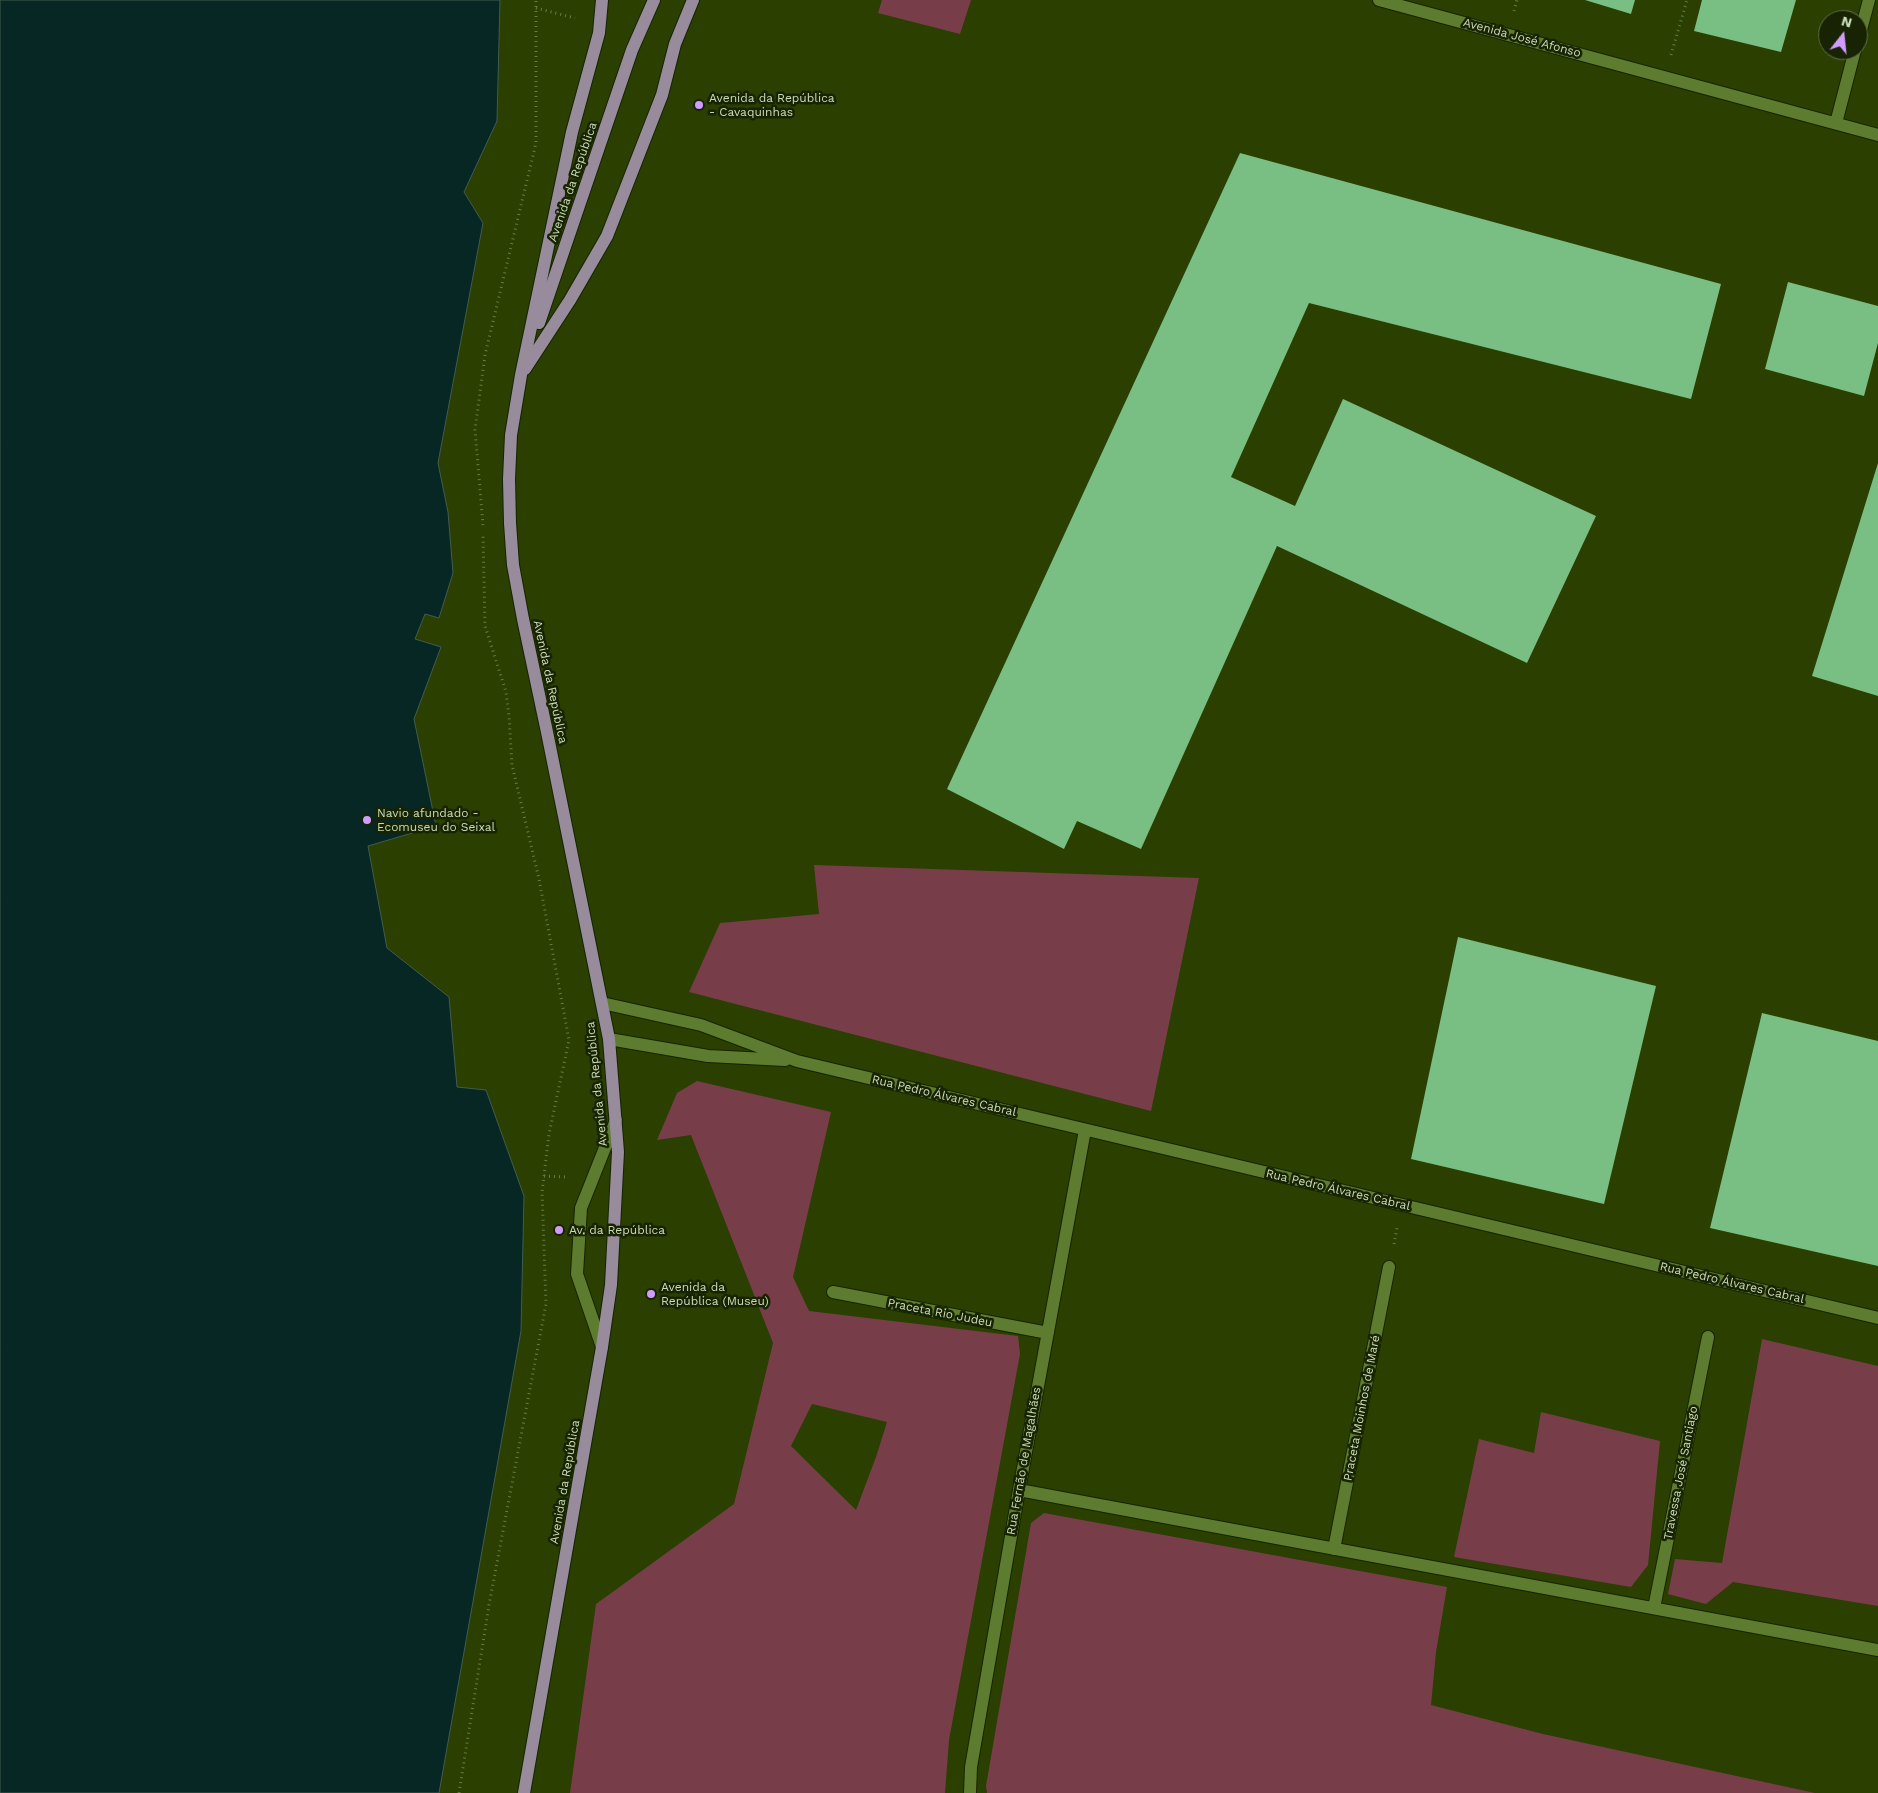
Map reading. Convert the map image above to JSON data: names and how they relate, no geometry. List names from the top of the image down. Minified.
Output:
{"streets":{"main road":["Avenida da República"],"street":["Avenida José Afonso","Rua Pedro Álvares Cabral","Praceta Rio Judeu","Praceta Moinhos de Maré","Rua Fernão de Magalhães","Travessa José Santiago"]},"crossings":[["Avenida da República","Rua Pedro Álvares Cabral"],["Rua Pedro Álvares Cabral","Rua Fernão de Magalhães"],["Praceta Rio Judeu","Rua Fernão de Magalhães"]],"places":["Avenida da República - Cavaquinhas","Navio afundado - Ecomuseu do Seixal","Av. da República","Avenida da República (Museu)"],"north":"top"}
